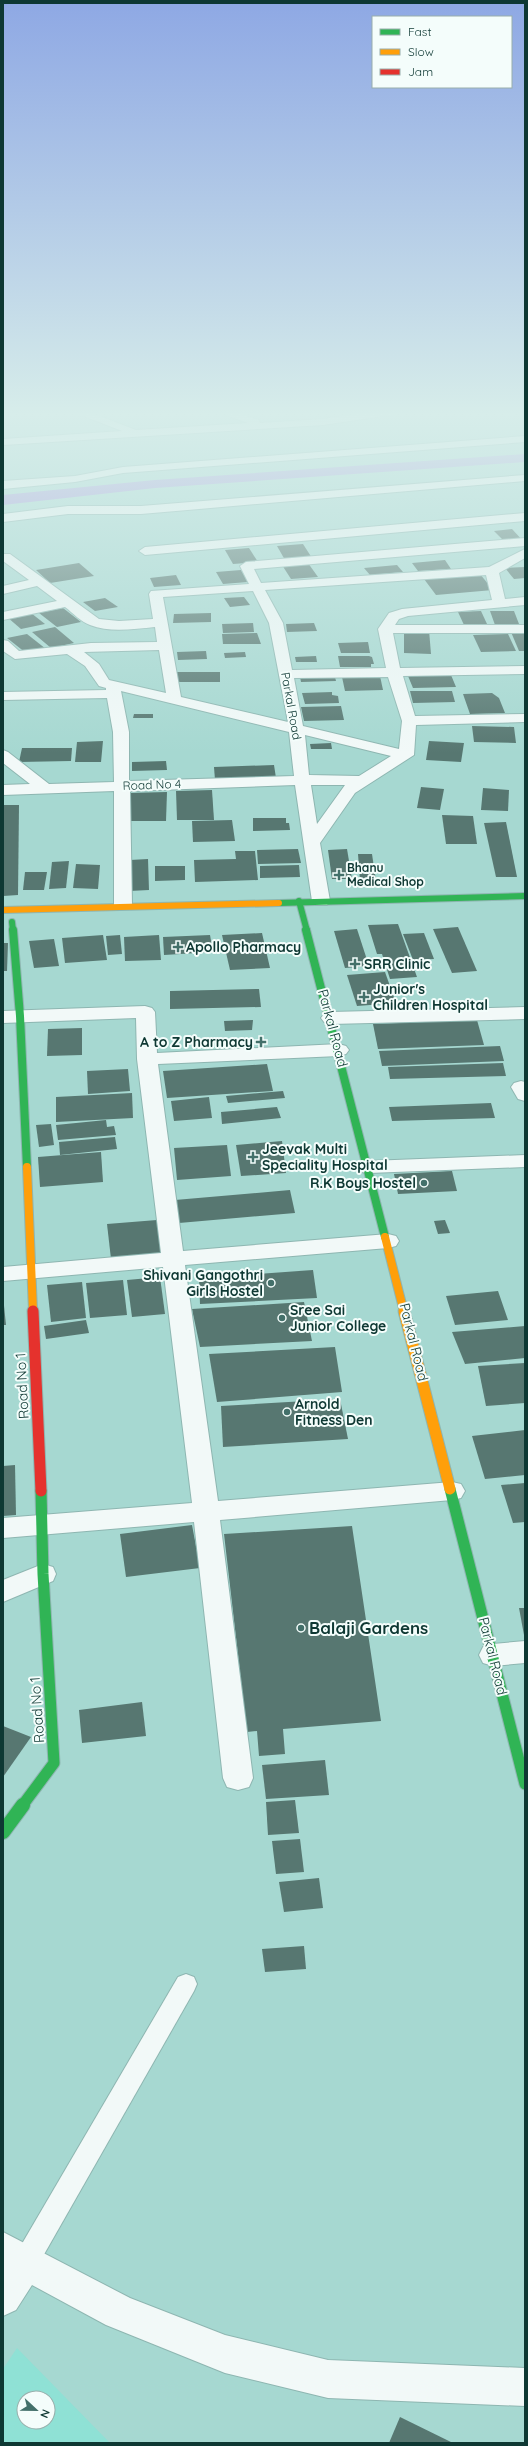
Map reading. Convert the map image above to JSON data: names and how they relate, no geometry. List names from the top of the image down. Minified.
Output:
{"streets":{"main road":["Parkal Road","Road No 1"],"street":["Road No 4"]},"crossings":[["Parkal Road","Road No 4"]],"places":{"health":["Bhanu Medical Shop","Apollo Pharmacy","SRR Clinic","Junior's Children Hospital","A to Z Pharmacy","Jeevak Multi Speciality Hospital"],"other":["R.K Boys Hostel","Shivani Gangothri Girls Hostel","Sree Sai Junior College","Arnold Fitness Den","Balaji Gardens"]},"legend":["Fast","Slow","Jam"],"north":"right"}
